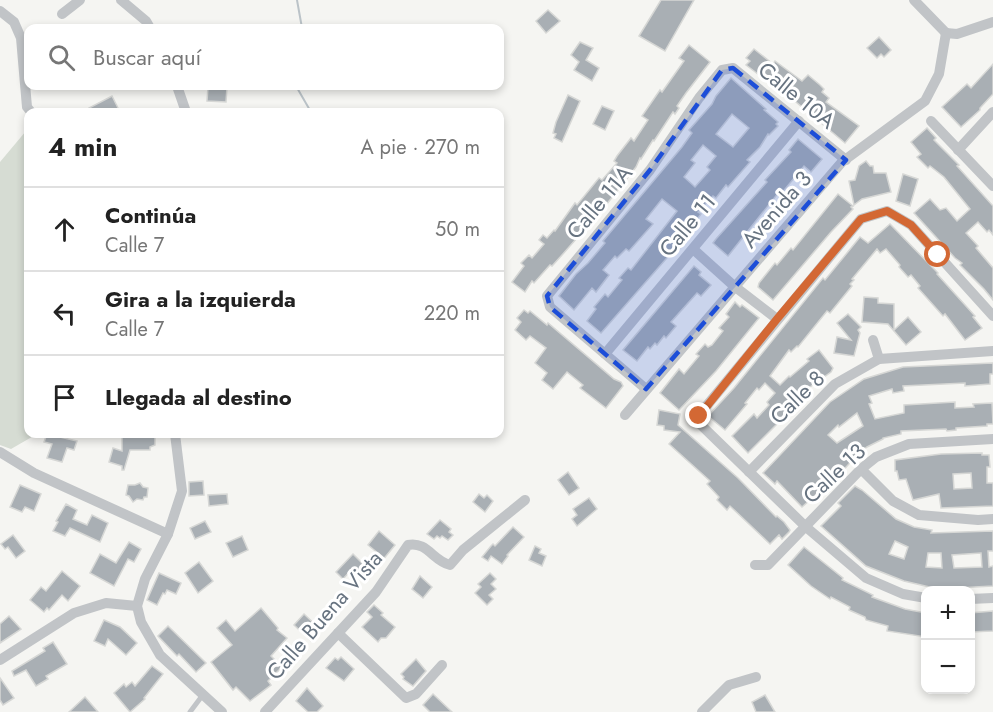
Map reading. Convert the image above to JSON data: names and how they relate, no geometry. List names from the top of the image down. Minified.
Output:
{"streets":{"street":["Calle 10A","Calle 11A","Avenida 3","Calle 11","Calle 8","Calle 13","Calle Buena Vista"]},"crossings":[["Calle 10A","Calle 11A"],["Calle 10A","Avenida 3"],["Calle 10A","Calle 11"],["Calle 11A","Calle 11"]],"page":{"search":"Buscar aquí","heading":["4 min","A pie · 270 m"],"list":[["Continúa","Calle 7","50 m"],["Gira a la izquierda","Calle 7","220 m"],"Llegada al destino"],"map_buttons":["+","−"]}}
